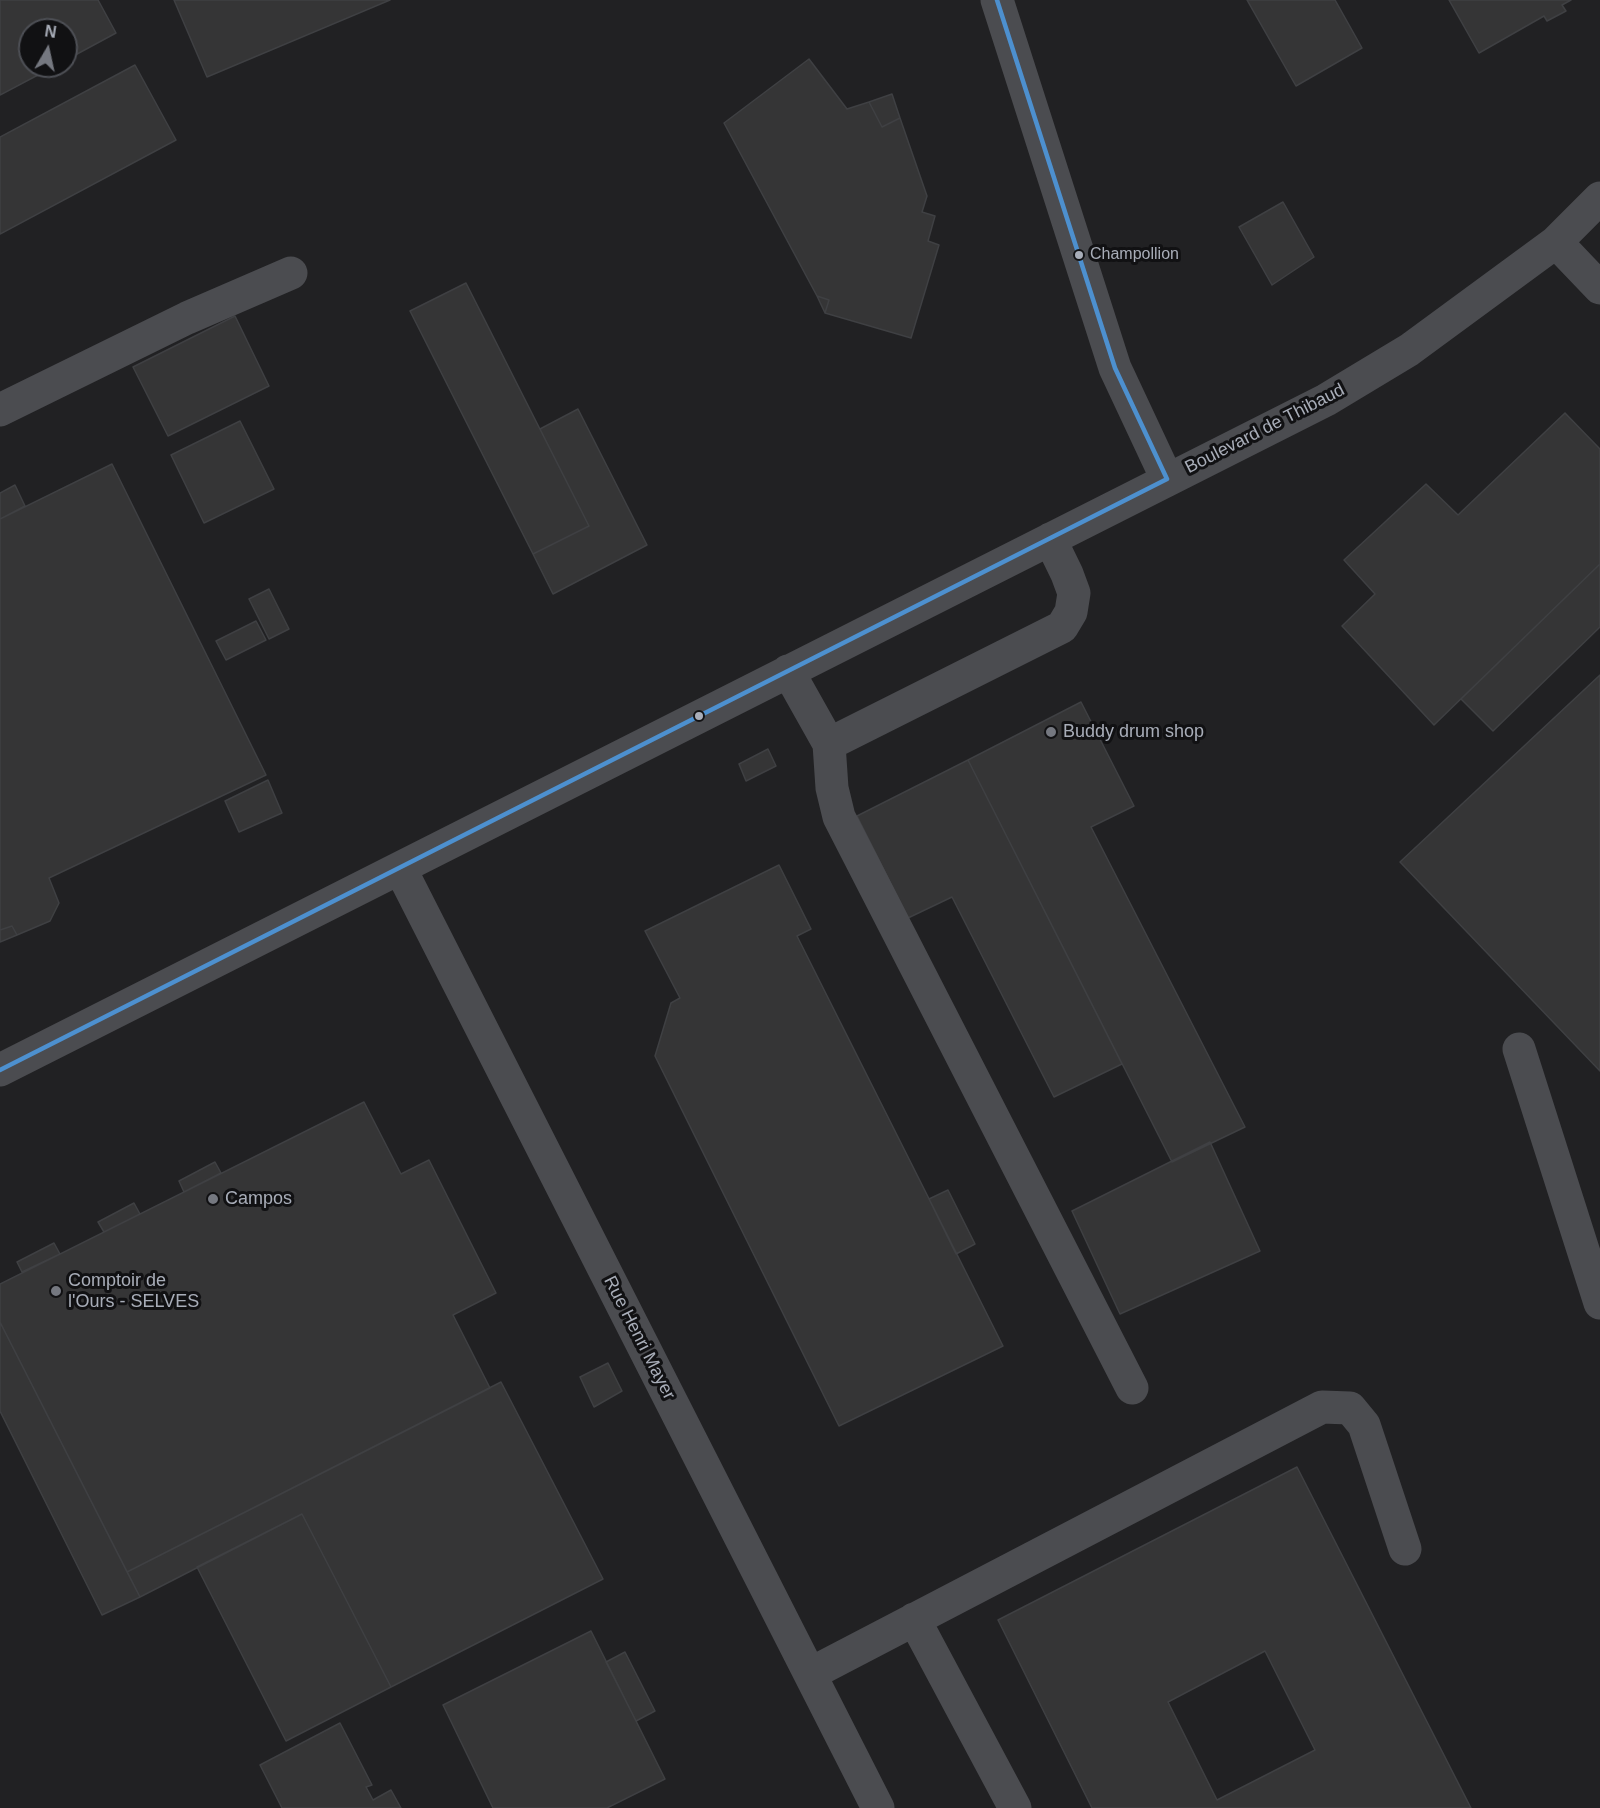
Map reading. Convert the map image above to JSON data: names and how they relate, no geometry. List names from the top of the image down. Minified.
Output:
{"streets":{"street":["Boulevard de Thibaud","Rue Henri Mayer"]},"crossings":[["Boulevard de Thibaud","Rue Henri Mayer"]],"places":["Champollion","Buddy drum shop","Campos","Comptoir de l'Ours - SELVES"],"north":"top"}
